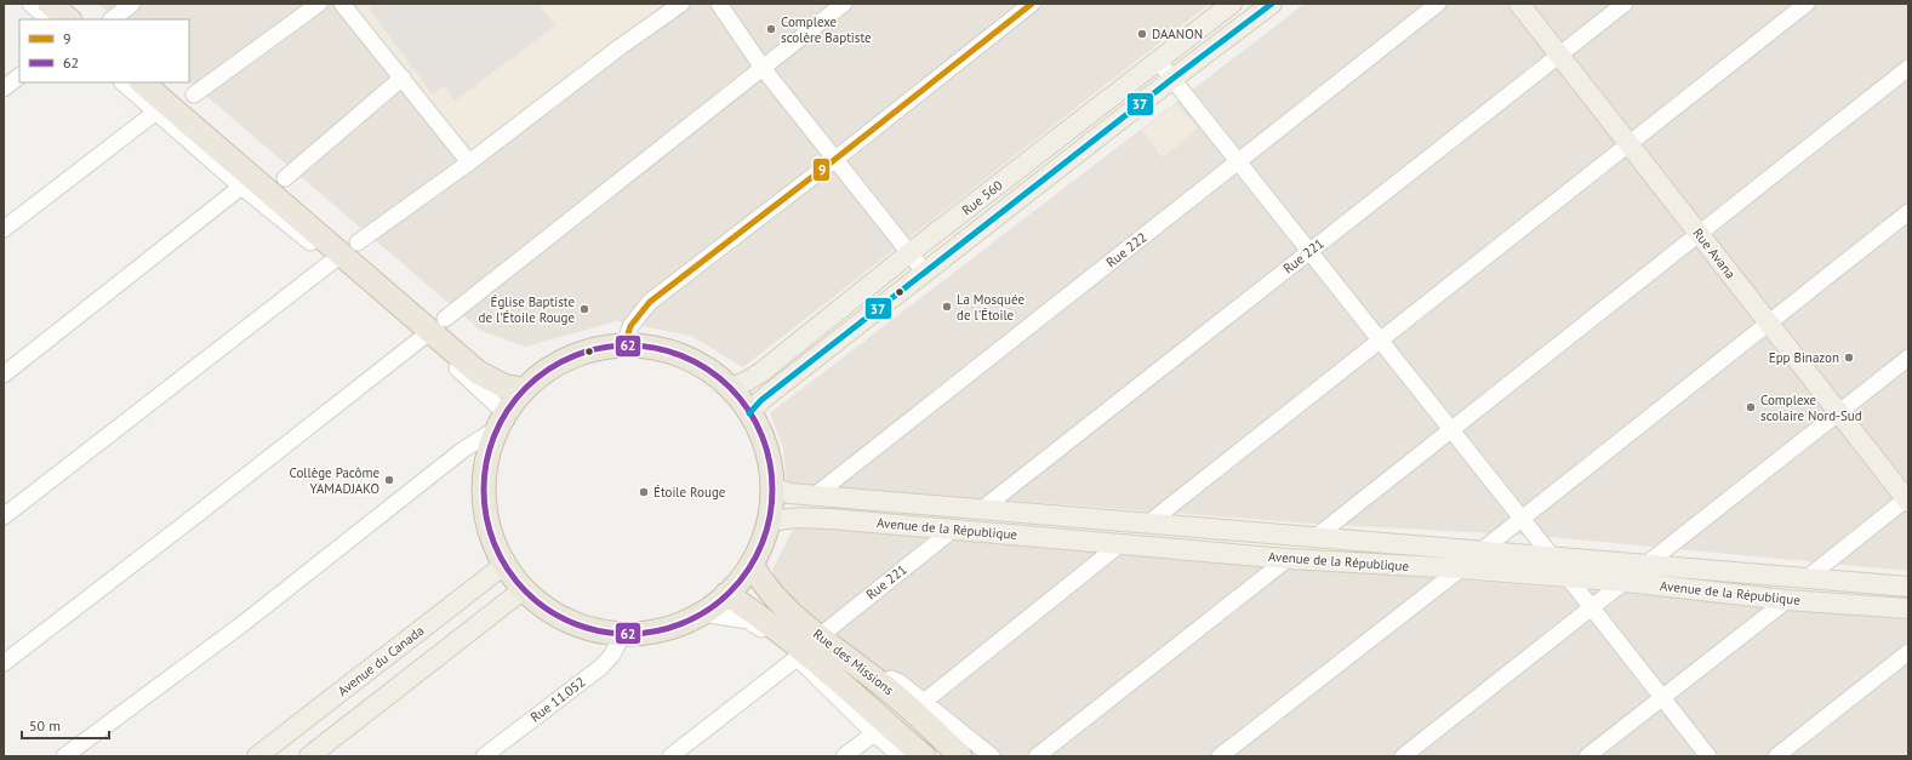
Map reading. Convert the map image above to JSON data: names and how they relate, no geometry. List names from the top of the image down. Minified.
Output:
{"streets":{"highway":["Rue des Missions"],"main road":["Rue 560","Rue Avana","Avenue de la République","Avenue du Canada"],"street":["Rue 222","Rue 221","Rue 11.052"]},"crossings":[["Rue 222","Avenue de la République"],["Rue Avana","Rue 221"],["Rue 221","Avenue de la République"],["Rue 221","Rue des Missions"]],"places":["Complexe scolère Baptiste","DAANON","La Mosquée de l'Étoile","Église Baptiste de l'Étoile Rouge","Epp Binazon","Complexe scolaire Nord-Sud","Collège Pacôme YAMADJAKO","Étoile Rouge"],"lines":["transit line 9","transit line 37","transit line 62"],"legend":["9","62"],"scale_bar":"50 m"}
